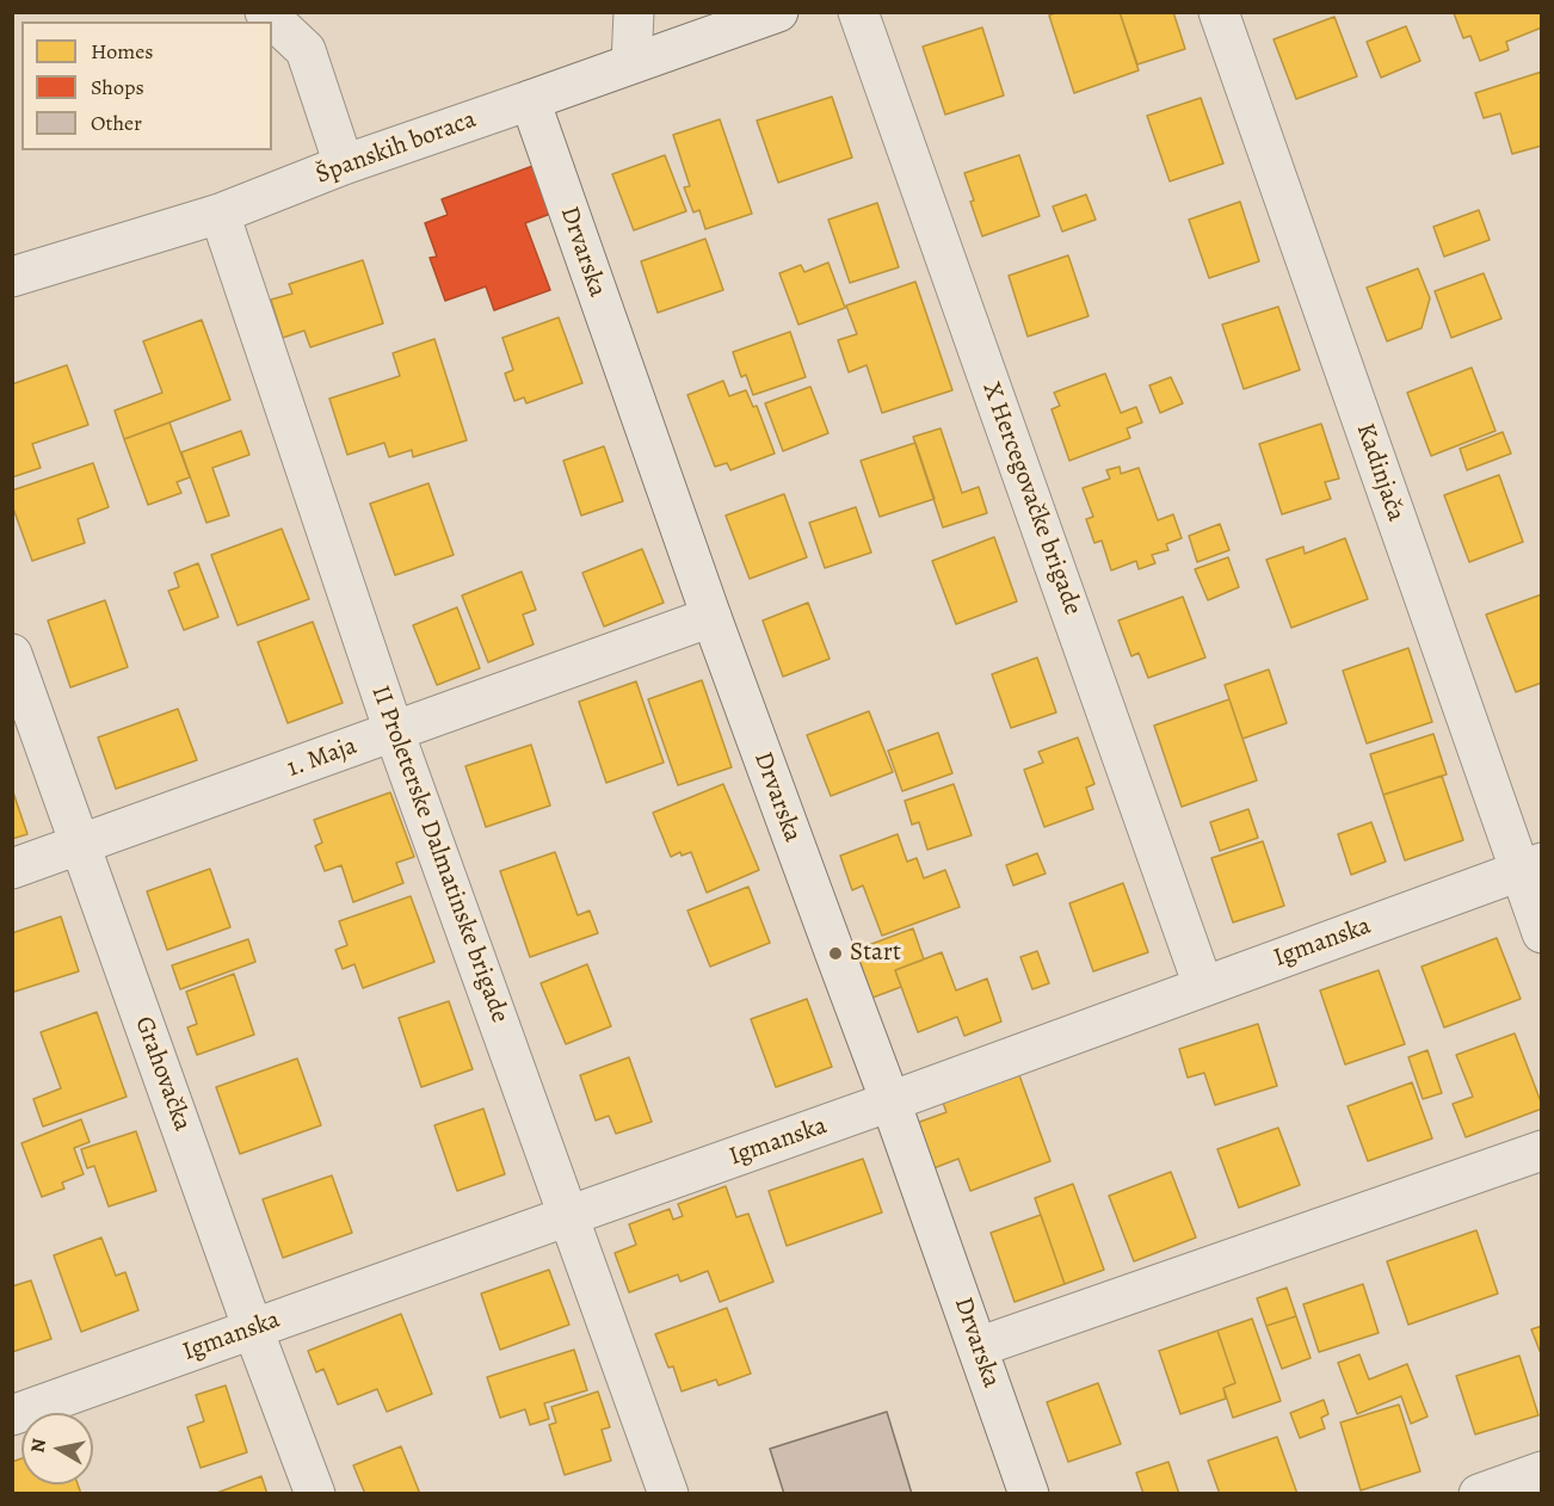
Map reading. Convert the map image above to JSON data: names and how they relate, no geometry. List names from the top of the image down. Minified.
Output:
{"streets":{"street":["Španskih boraca","Drvarska","Kadinjača","X Hercegovačke brigade","1. Maja","II Proleterske Dalmatinske brigade","Igmanska","Grahovačka"]},"crossings":[["Španskih boraca","Drvarska"],["Španskih boraca","II Proleterske Dalmatinske brigade"],["Drvarska","1. Maja"],["Drvarska","Igmanska"],["Kadinjača","Igmanska"],["X Hercegovačke brigade","Igmanska"],["1. Maja","II Proleterske Dalmatinske brigade"],["1. Maja","Grahovačka"],["II Proleterske Dalmatinske brigade","Igmanska"],["Igmanska","Grahovačka"]],"places":["Start"],"legend":["Homes","Shops","Other"],"north":"left"}
